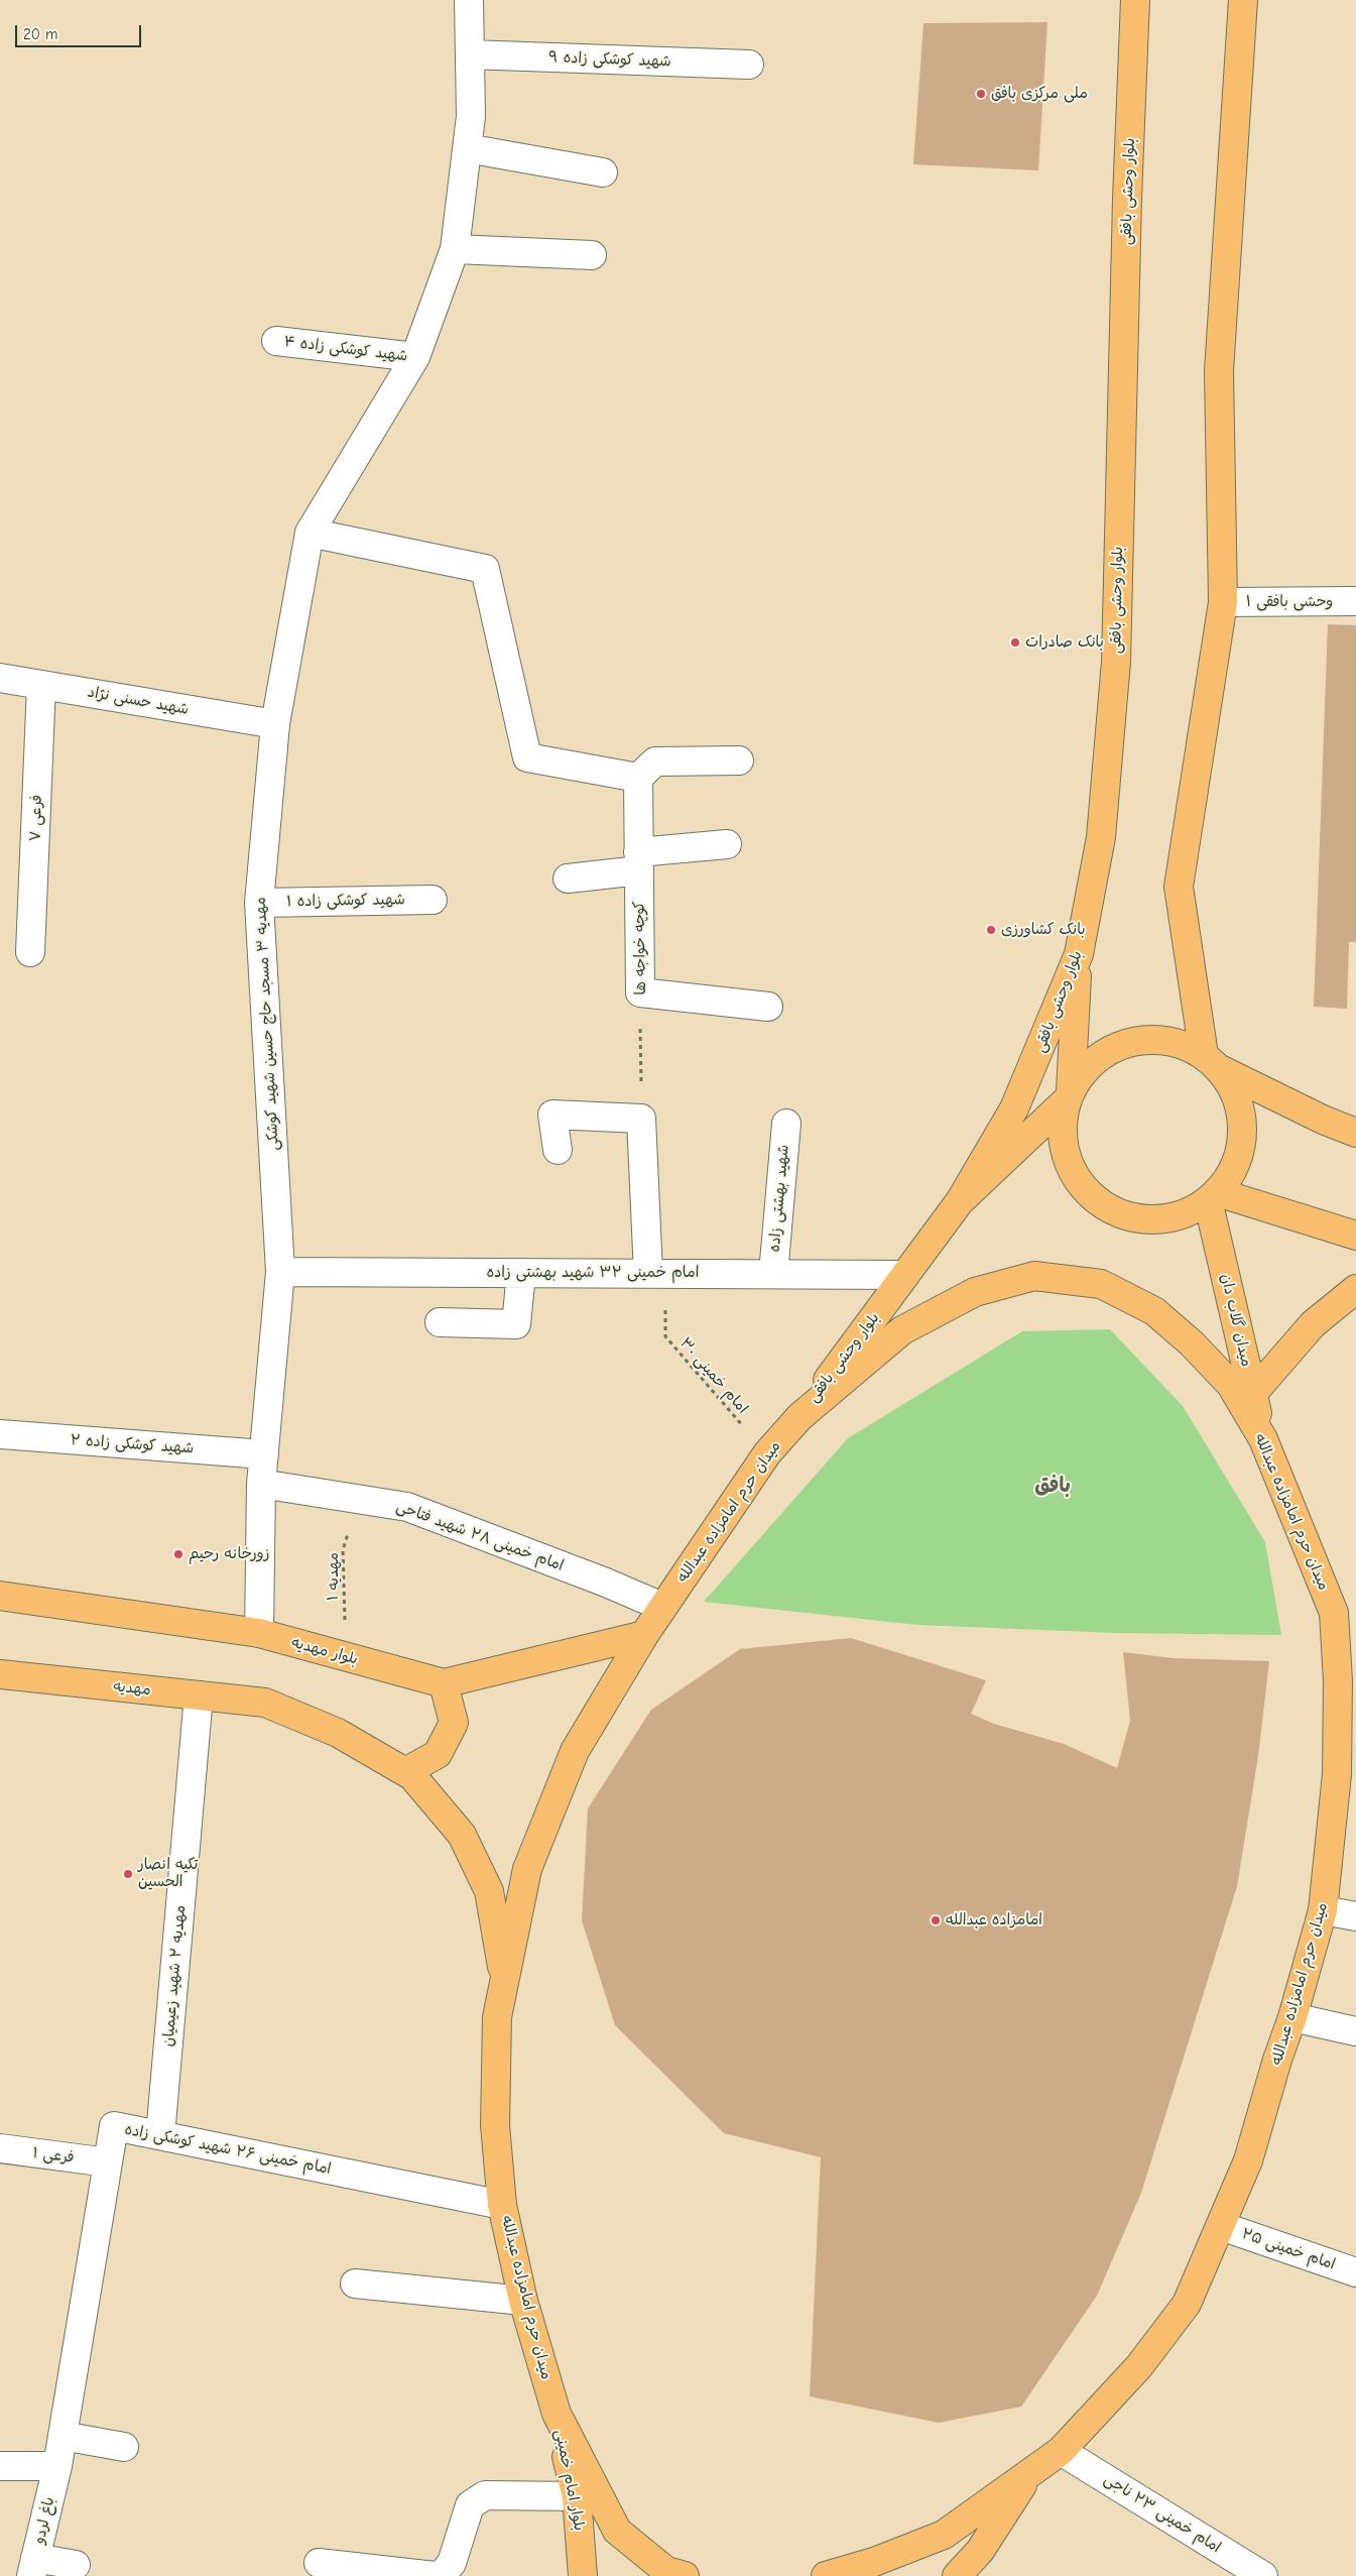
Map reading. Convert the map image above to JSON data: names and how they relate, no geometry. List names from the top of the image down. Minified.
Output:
{"streets":{"main road":["بلوار وحشی بافقی","میدان گلاب دان","میدان حرم امامزاده عبدالله","بلوار مهدیه","مهدیه","بلوار امام خمینی"],"street":["شهید کوشکی زاده ۹","شهید کوشکی زاده ۴","وحشی بافقی ۱","شهید حسنی نژاد","فرعی ۷","شهید کوشکی زاده ۱","کوچه خواجه ها","مهدیه ۳ مسجد حاج حسین شهید کوشکی","شهید بهشتی زاده","امام خمینی ۳۲ شهید بهشتی زاده","شهید کوشکی زاده ۲","امام خمینی ۲۸ شهید فتاحی","مهدیه ۲ شهید زعیمیان","امام خمینی ۲۶ شهید کوشکی زاده","فرعی ۱","امام خمینی ۲۵","امام خمینی ۲۳ ناجی","باغ لردو"],"path":["امام خمینی ۳۰","مهدیه ۱"]},"crossings":[["شهید کوشکی زاده ۹","مهدیه ۳ مسجد حاج حسین شهید کوشکی"],["بلوار وحشی بافقی","امام خمینی ۳۲ شهید بهشتی زاده"],["بلوار وحشی بافقی","میدان گلاب دان"],["بلوار وحشی بافقی","میدان حرم امامزاده عبدالله"],["شهید کوشکی زاده ۴","مهدیه ۳ مسجد حاج حسین شهید کوشکی"],["شهید حسنی نژاد","فرعی ۷"],["شهید حسنی نژاد","مهدیه ۳ مسجد حاج حسین شهید کوشکی"],["شهید کوشکی زاده ۱","مهدیه ۳ مسجد حاج حسین شهید کوشکی"],["مهدیه ۳ مسجد حاج حسین شهید کوشکی","امام خمینی ۳۲ شهید بهشتی زاده"],["مهدیه ۳ مسجد حاج حسین شهید کوشکی","شهید کوشکی زاده ۲"],["مهدیه ۳ مسجد حاج حسین شهید کوشکی","امام خمینی ۲۸ شهید فتاحی"],["مهدیه ۳ مسجد حاج حسین شهید کوشکی","بلوار مهدیه"],["شهید بهشتی زاده","امام خمینی ۳۲ شهید بهشتی زاده"],["امام خمینی ۳۲ شهید بهشتی زاده","امام خمینی ۳۰"],["میدان گلاب دان","میدان حرم امامزاده عبدالله"],["امام خمینی ۳۰","میدان حرم امامزاده عبدالله"],["میدان حرم امامزاده عبدالله","امام خمینی ۲۸ شهید فتاحی"],["میدان حرم امامزاده عبدالله","بلوار مهدیه"],["میدان حرم امامزاده عبدالله","امام خمینی ۲۶ شهید کوشکی زاده"],["میدان حرم امامزاده عبدالله","امام خمینی ۲۵"],["میدان حرم امامزاده عبدالله","بلوار امام خمینی"],["میدان حرم امامزاده عبدالله","امام خمینی ۲۳ ناجی"],["امام خمینی ۲۸ شهید فتاحی","مهدیه ۱"],["مهدیه ۱","بلوار مهدیه"],["مهدیه","مهدیه ۲ شهید زعیمیان"],["مهدیه ۲ شهید زعیمیان","امام خمینی ۲۶ شهید کوشکی زاده"],["امام خمینی ۲۶ شهید کوشکی زاده","فرعی ۱"],["امام خمینی ۲۶ شهید کوشکی زاده","باغ لردو"]],"districts":["بافق"],"places":["ملی مرکزی بافق","بانک صادرات","بانک کشاورزی","زورخانه رحیم","تکیه انصار الحسین","امامزاده عبدالله"],"scale_bar":"20 m"}
